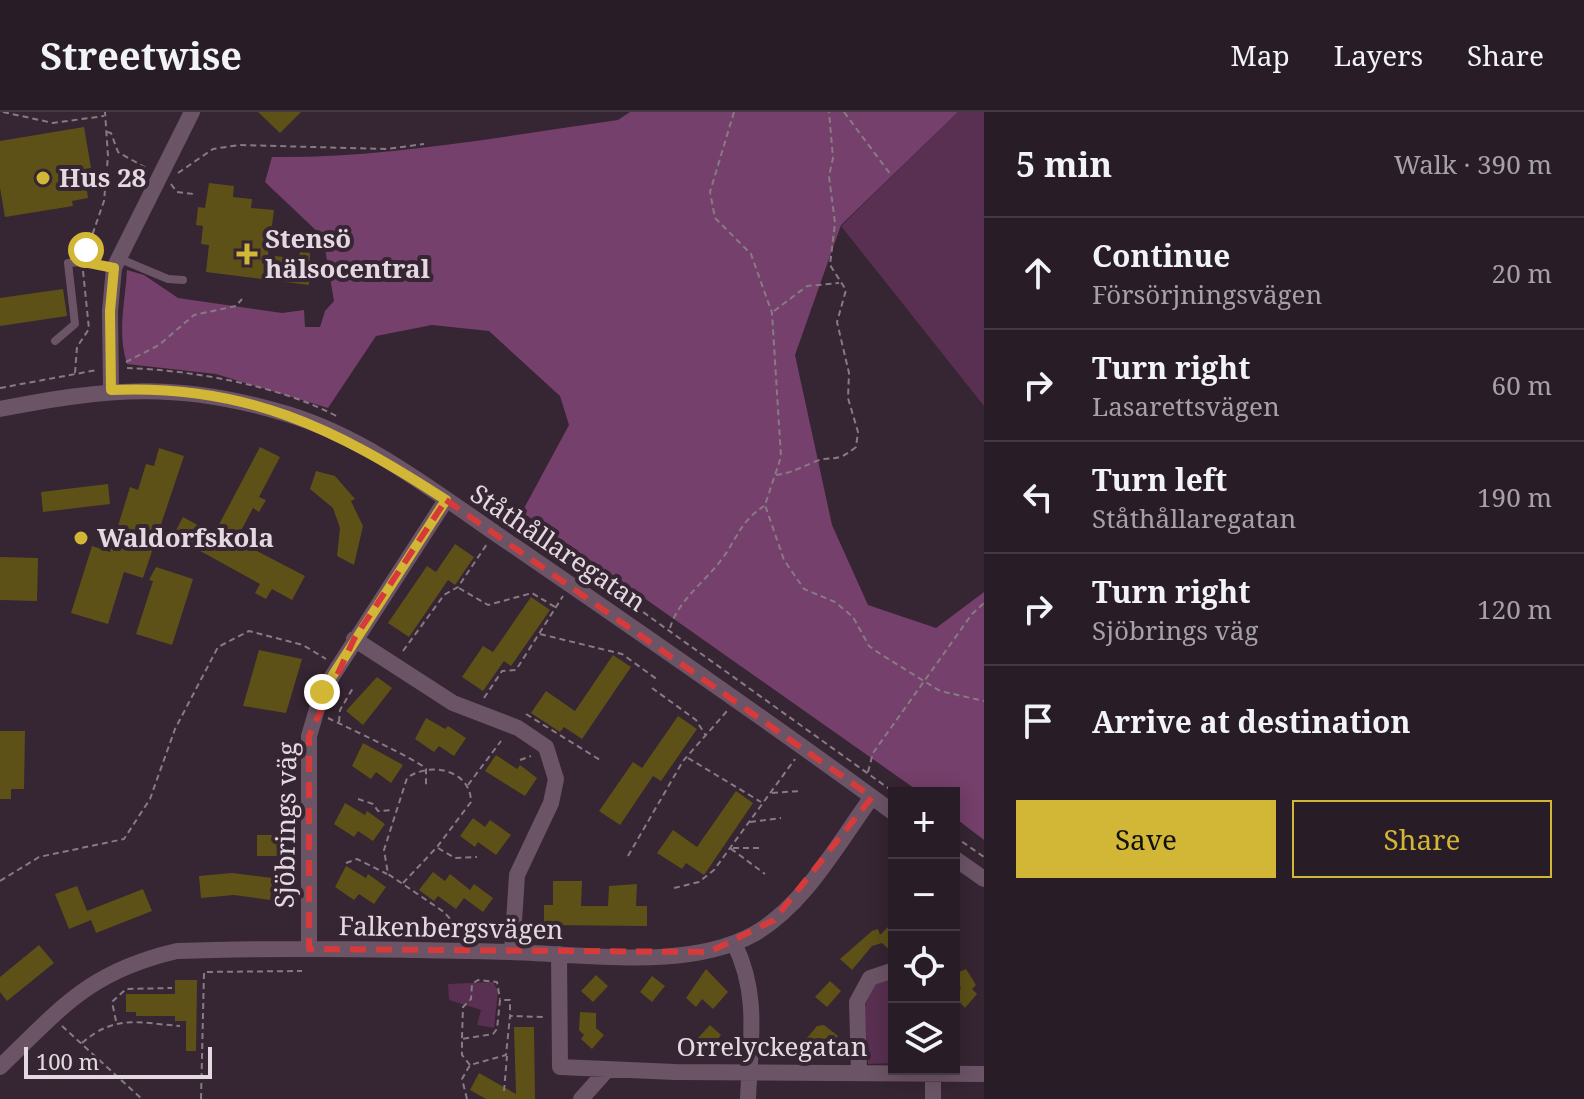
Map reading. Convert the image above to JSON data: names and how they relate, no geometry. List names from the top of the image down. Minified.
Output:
{"streets":{"street":["Ståthållaregatan","Sjöbrings väg","Falkenbergsvägen","Orrelyckegatan"]},"crossings":[["Ståthållaregatan","Sjöbrings väg"],["Ståthållaregatan","Falkenbergsvägen"],["Sjöbrings väg","Falkenbergsvägen"]],"places":{"other":["Hus 28","Waldorfskola"],"health":["Stensö hälsocentral"]},"scale_bar":"100 m","page":{"header":"Streetwise","nav":["Map","Layers","Share"],"heading":["5 min","Walk · 390 m"],"list":[["Continue","Försörjningsvägen","20 m"],["Turn right","Lasarettsvägen","60 m"],["Turn left","Ståthållaregatan","190 m"],["Turn right","Sjöbrings väg","120 m"],"Arrive at destination"],"buttons":["Save","Share"],"map_buttons":["+","−"],"scale":"100 m"}}
